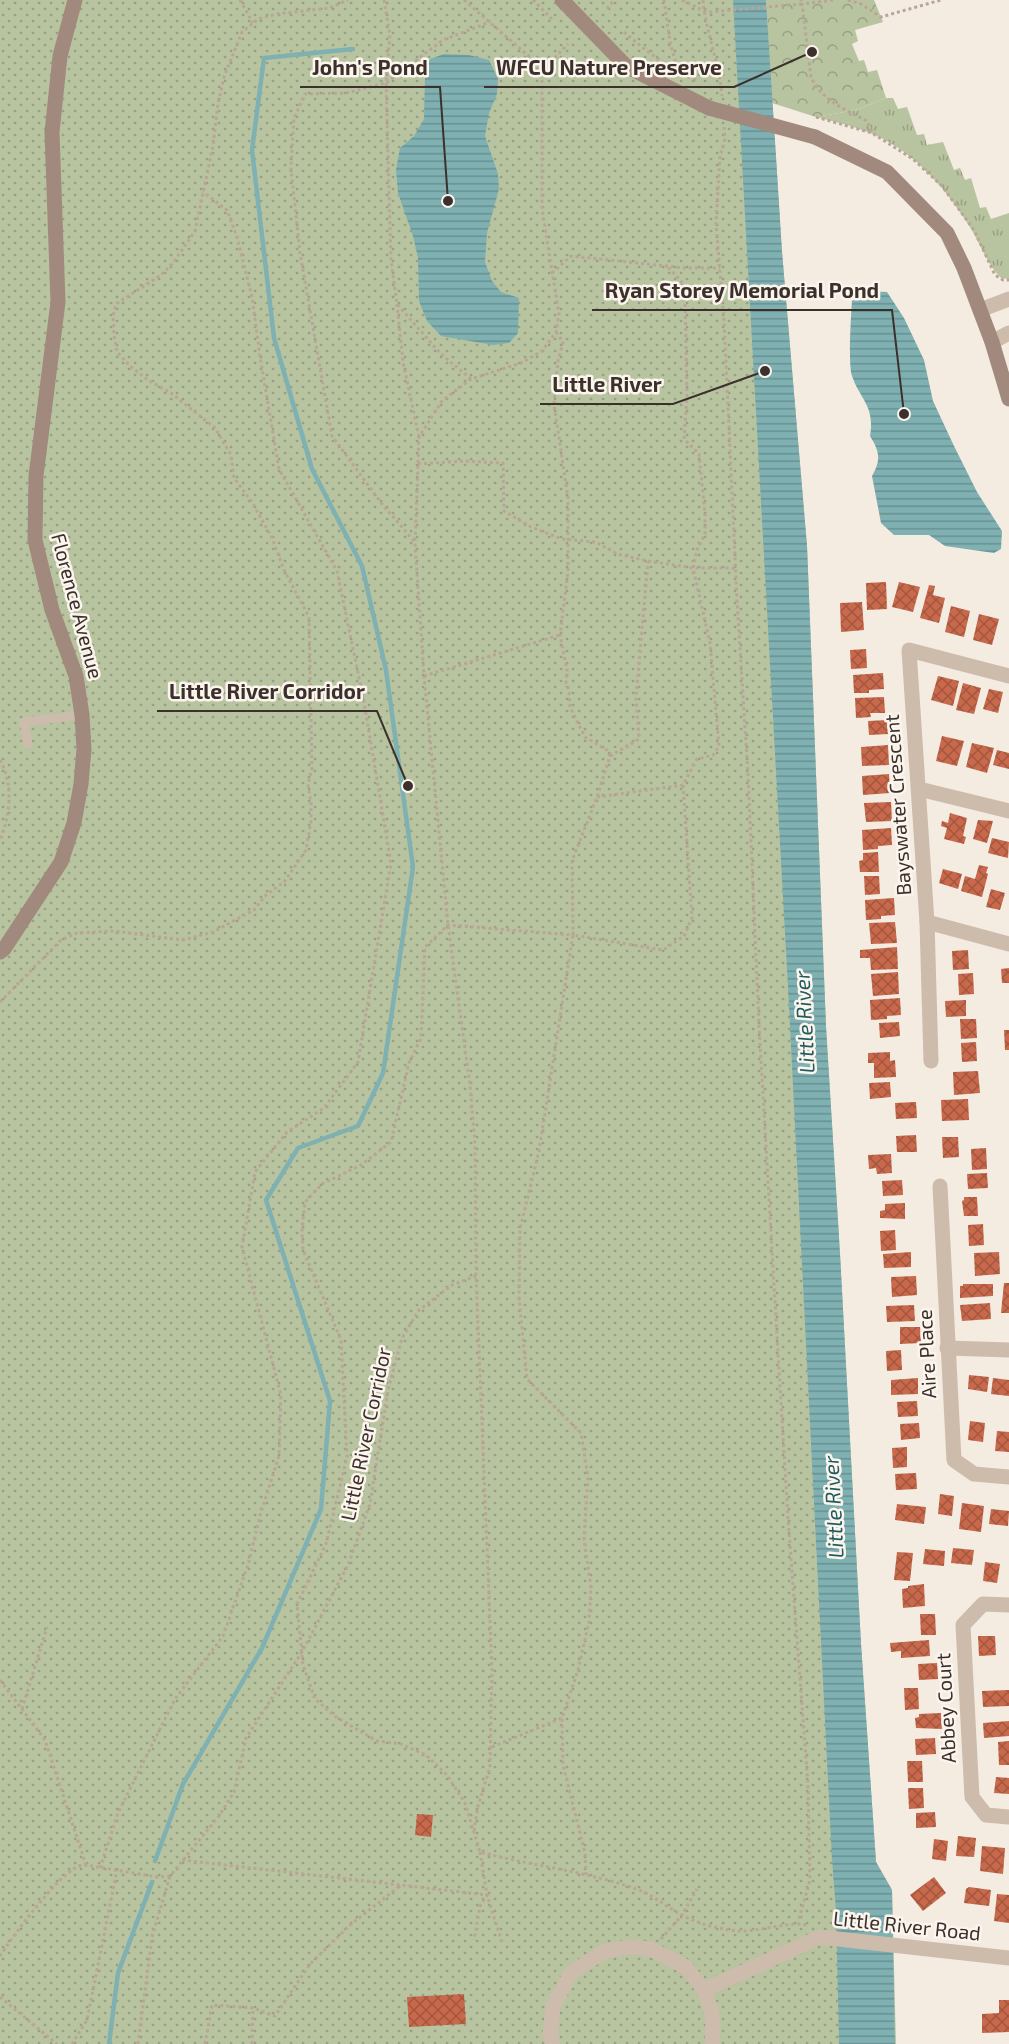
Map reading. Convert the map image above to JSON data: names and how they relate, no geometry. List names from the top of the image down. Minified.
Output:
{"streets":{"street":["Florence Avenue","Bayswater Crescent","Aire Place","Abbey Court","Little River Road"],"path":["Little River Corridor"]},"water":["Little River"],"places":["WFCU Nature Preserve","John's Pond","Little River","Ryan Storey Memorial Pond","Little River Corridor"]}
